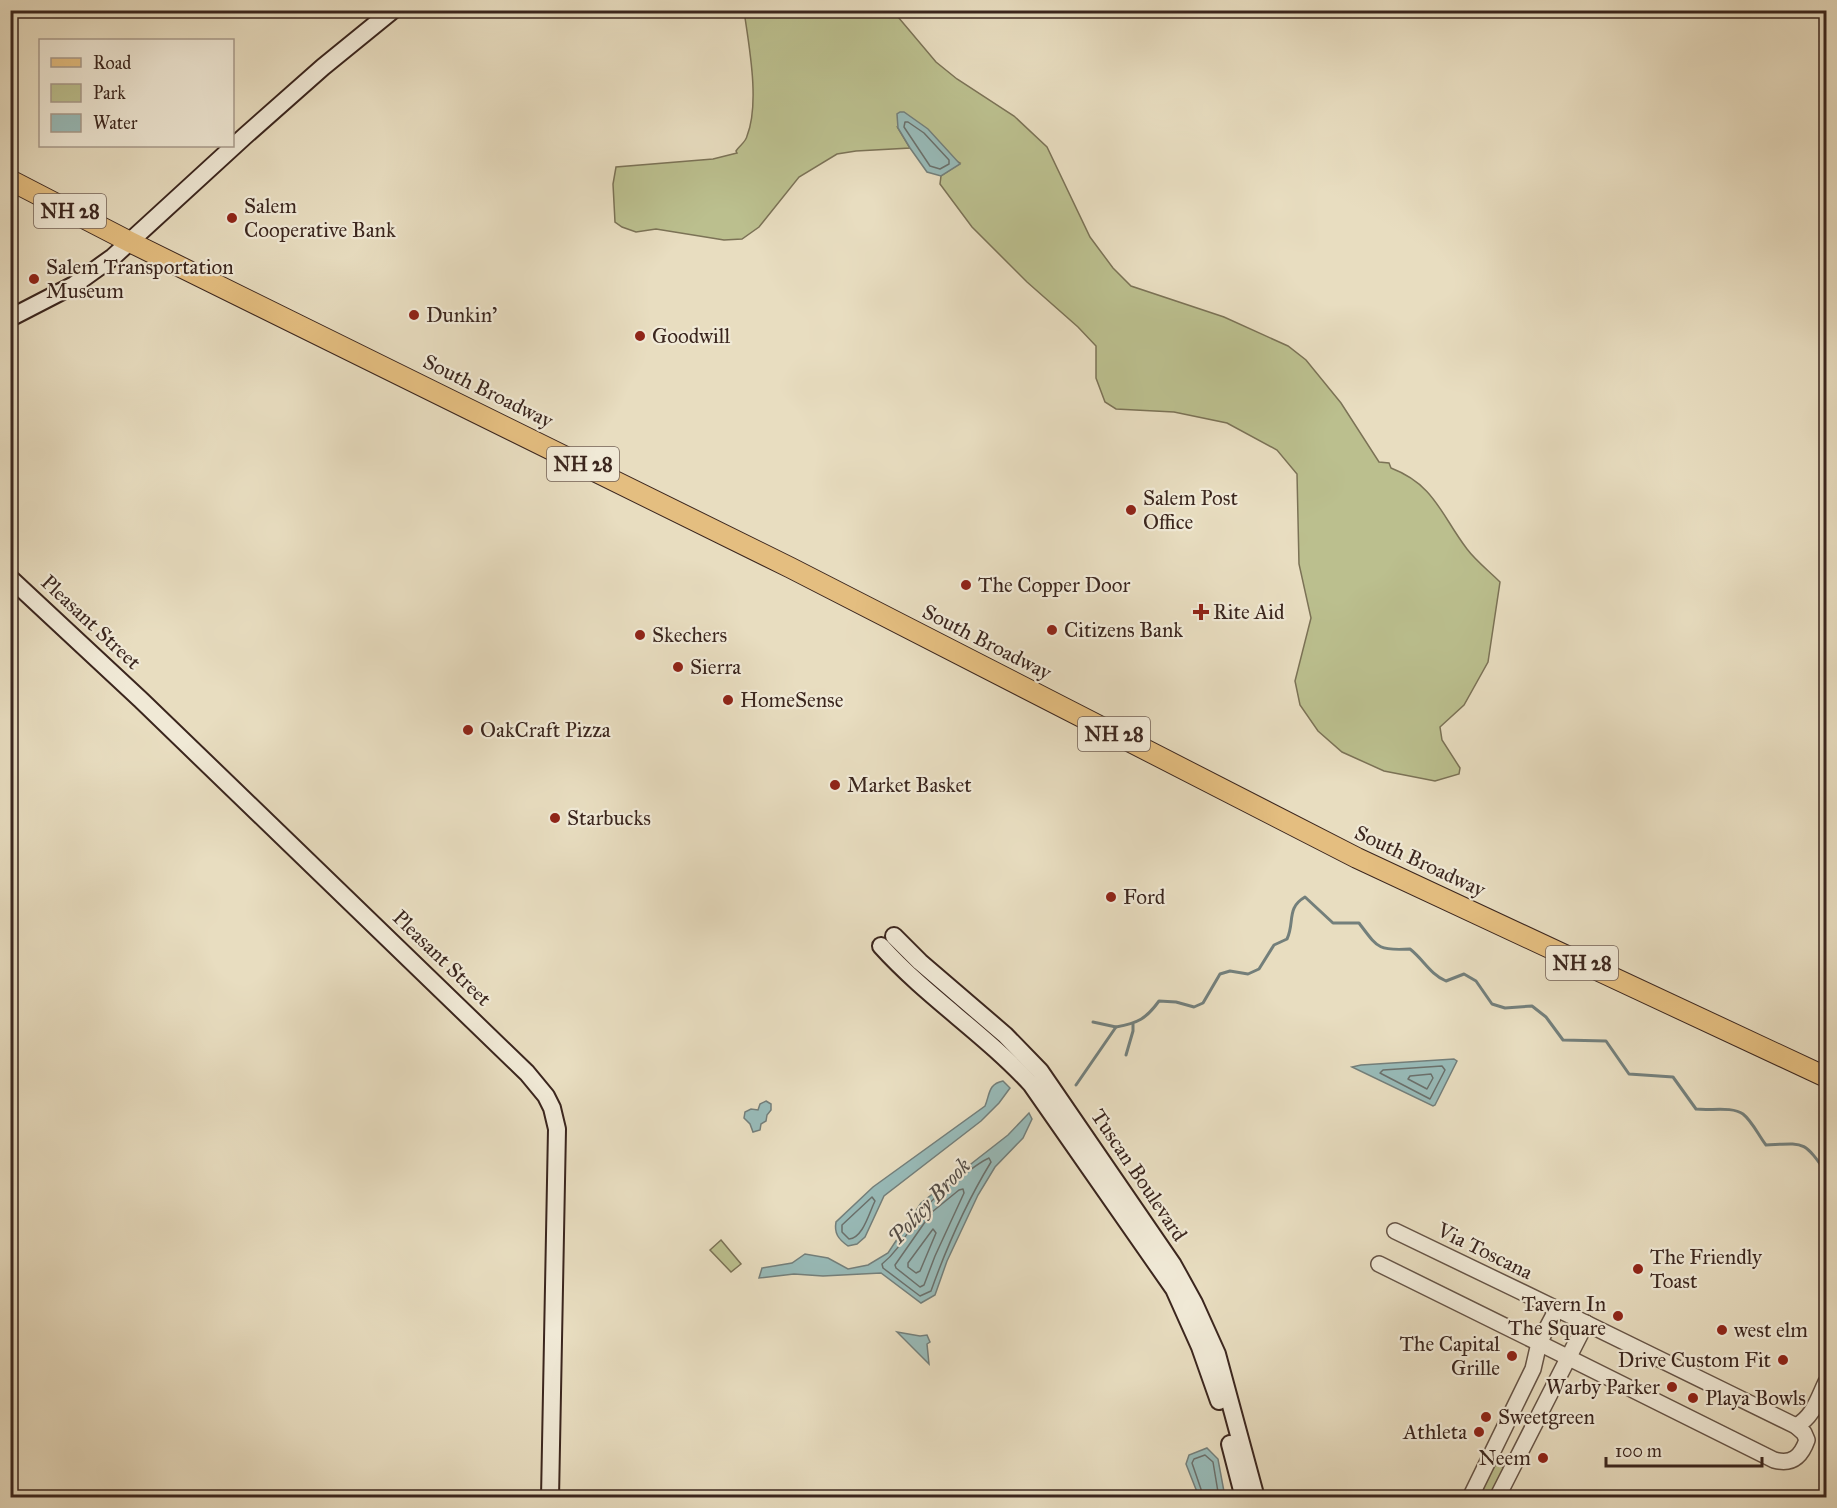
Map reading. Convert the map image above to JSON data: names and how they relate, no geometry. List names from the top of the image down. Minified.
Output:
{"streets":{"main road":["NH 28","South Broadway","Pleasant Street","Tuscan Boulevard"],"street":["Via Toscana"]},"crossings":[["NH 28","South Broadway"]],"water":["Policy Brook"],"places":{"other":["Salem Cooperative Bank","Salem Transportation Museum","Dunkin'","Goodwill","Salem Post Office","The Copper Door","Citizens Bank","Skechers","Sierra","HomeSense","OakCraft Pizza","Market Basket","Starbucks","Ford","The Friendly Toast","Tavern In The Square","west elm","The Capital Grille","Drive Custom Fit","Warby Parker","Playa Bowls","Sweetgreen","Athleta","Neem"],"health":["Rite Aid"]},"legend":["Road","Park","Water"],"scale_bar":"100 m"}
